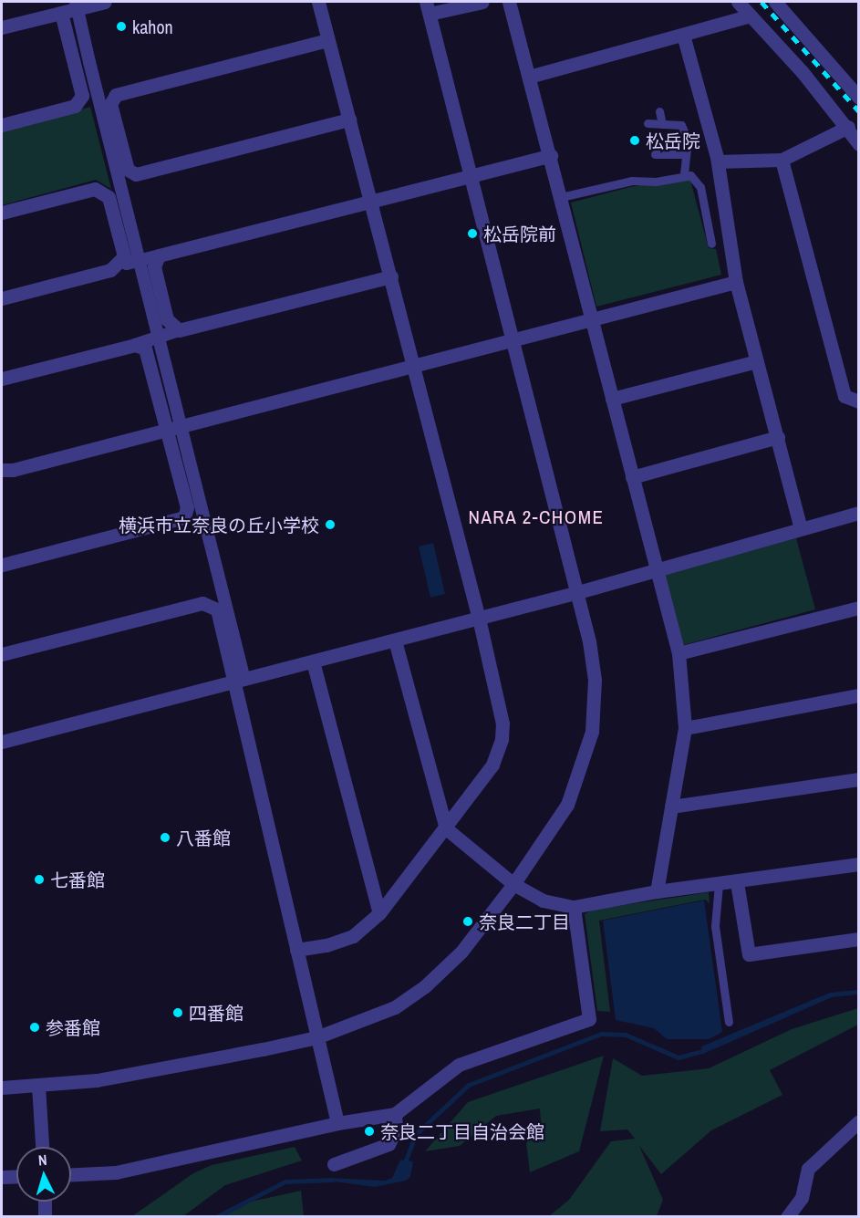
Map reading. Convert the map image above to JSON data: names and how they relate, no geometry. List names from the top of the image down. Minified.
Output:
{"districts":["NARA 2-CHOME"],"places":["kahon","松岳院","松岳院前","横浜市立奈良の丘小学校","八番館","七番館","奈良二丁目","四番館","参番館","奈良二丁目自治会館"],"north":"top"}
